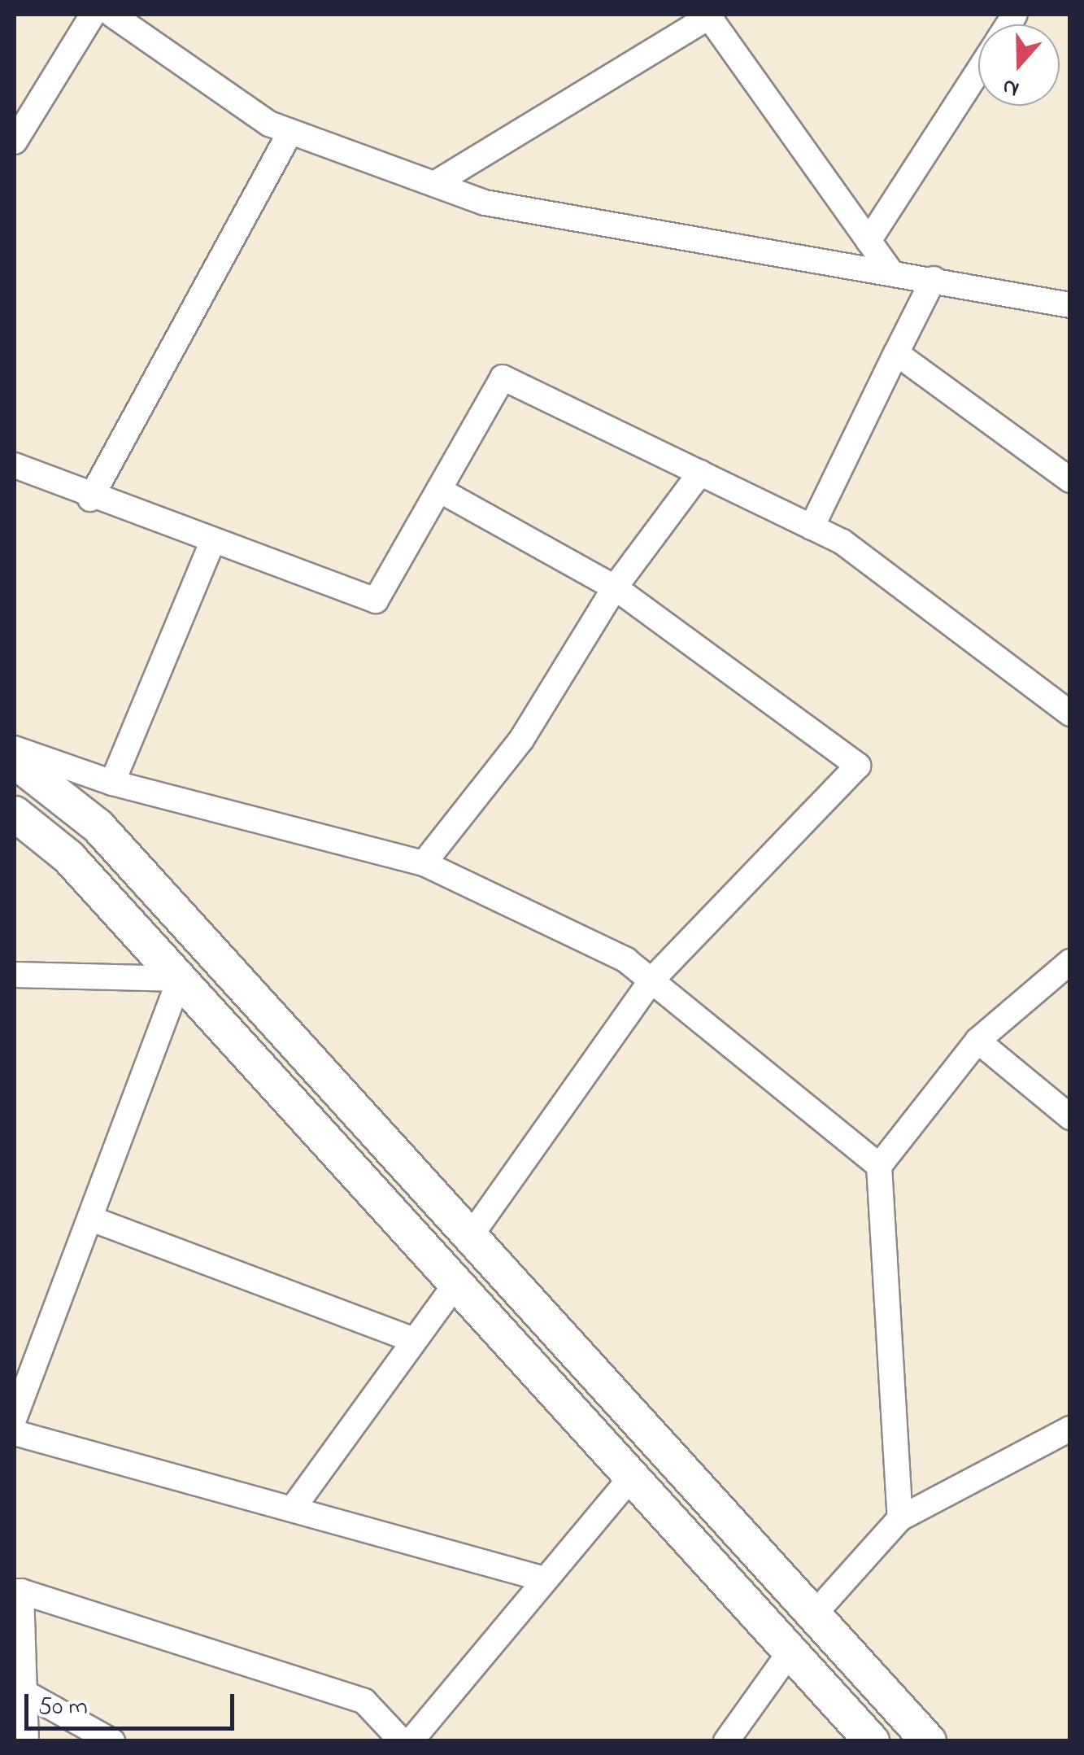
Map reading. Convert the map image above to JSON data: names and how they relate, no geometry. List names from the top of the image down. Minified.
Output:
{"scale_bar":"50 m","north":"bottom"}
